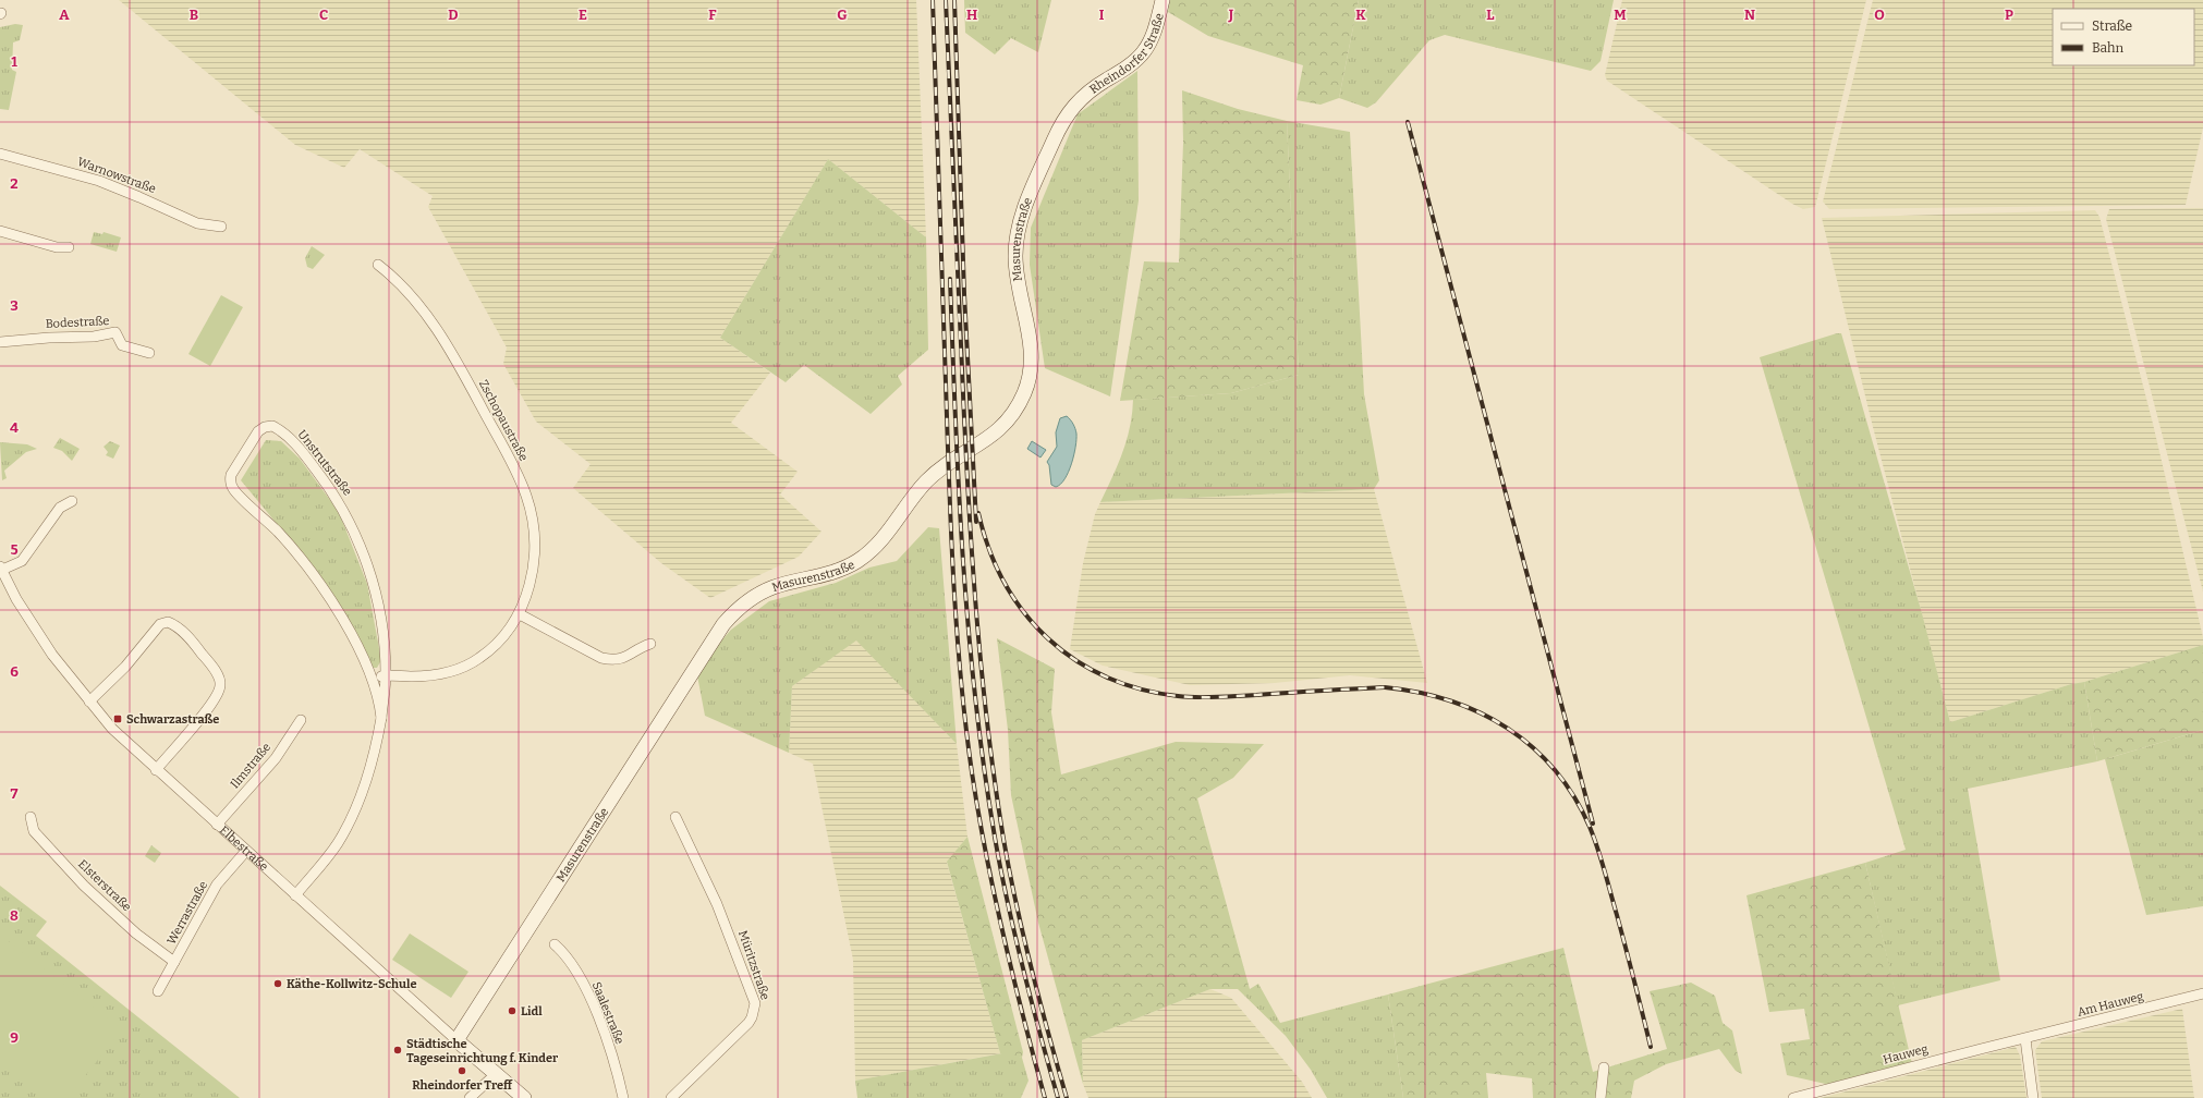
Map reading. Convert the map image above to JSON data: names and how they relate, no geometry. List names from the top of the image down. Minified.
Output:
{"streets":{"main road":["Rheindorfer Straße","Masurenstraße","Elbestraße"],"street":["Warnowstraße","Bodestraße","Zschopaustraße","Unstrutstraße","Ilmstraße","Elsterstraße","Werrastraße","Müritzstraße","Am Hauweg","Saalestraße","Hauweg"]},"crossings":[["Rheindorfer Straße","Masurenstraße"],["Masurenstraße","Elbestraße"],["Zschopaustraße","Unstrutstraße"],["Unstrutstraße","Elbestraße"],["Ilmstraße","Elbestraße"],["Elbestraße","Werrastraße"],["Elsterstraße","Werrastraße"],["Am Hauweg","Hauweg"]],"places":{"transit":["Schwarzastraße"],"other":["Käthe-Kollwitz-Schule","Lidl","Städtische Tageseinrichtung f. Kinder","Rheindorfer Treff"]},"legend":["Straße","Bahn"],"grid":{"columns":["A","B","C","D","E","F","G","H","I","J","K","L","M","N","O","P"],"rows":["1","2","3","4","5","6","7","8","9"]}}
